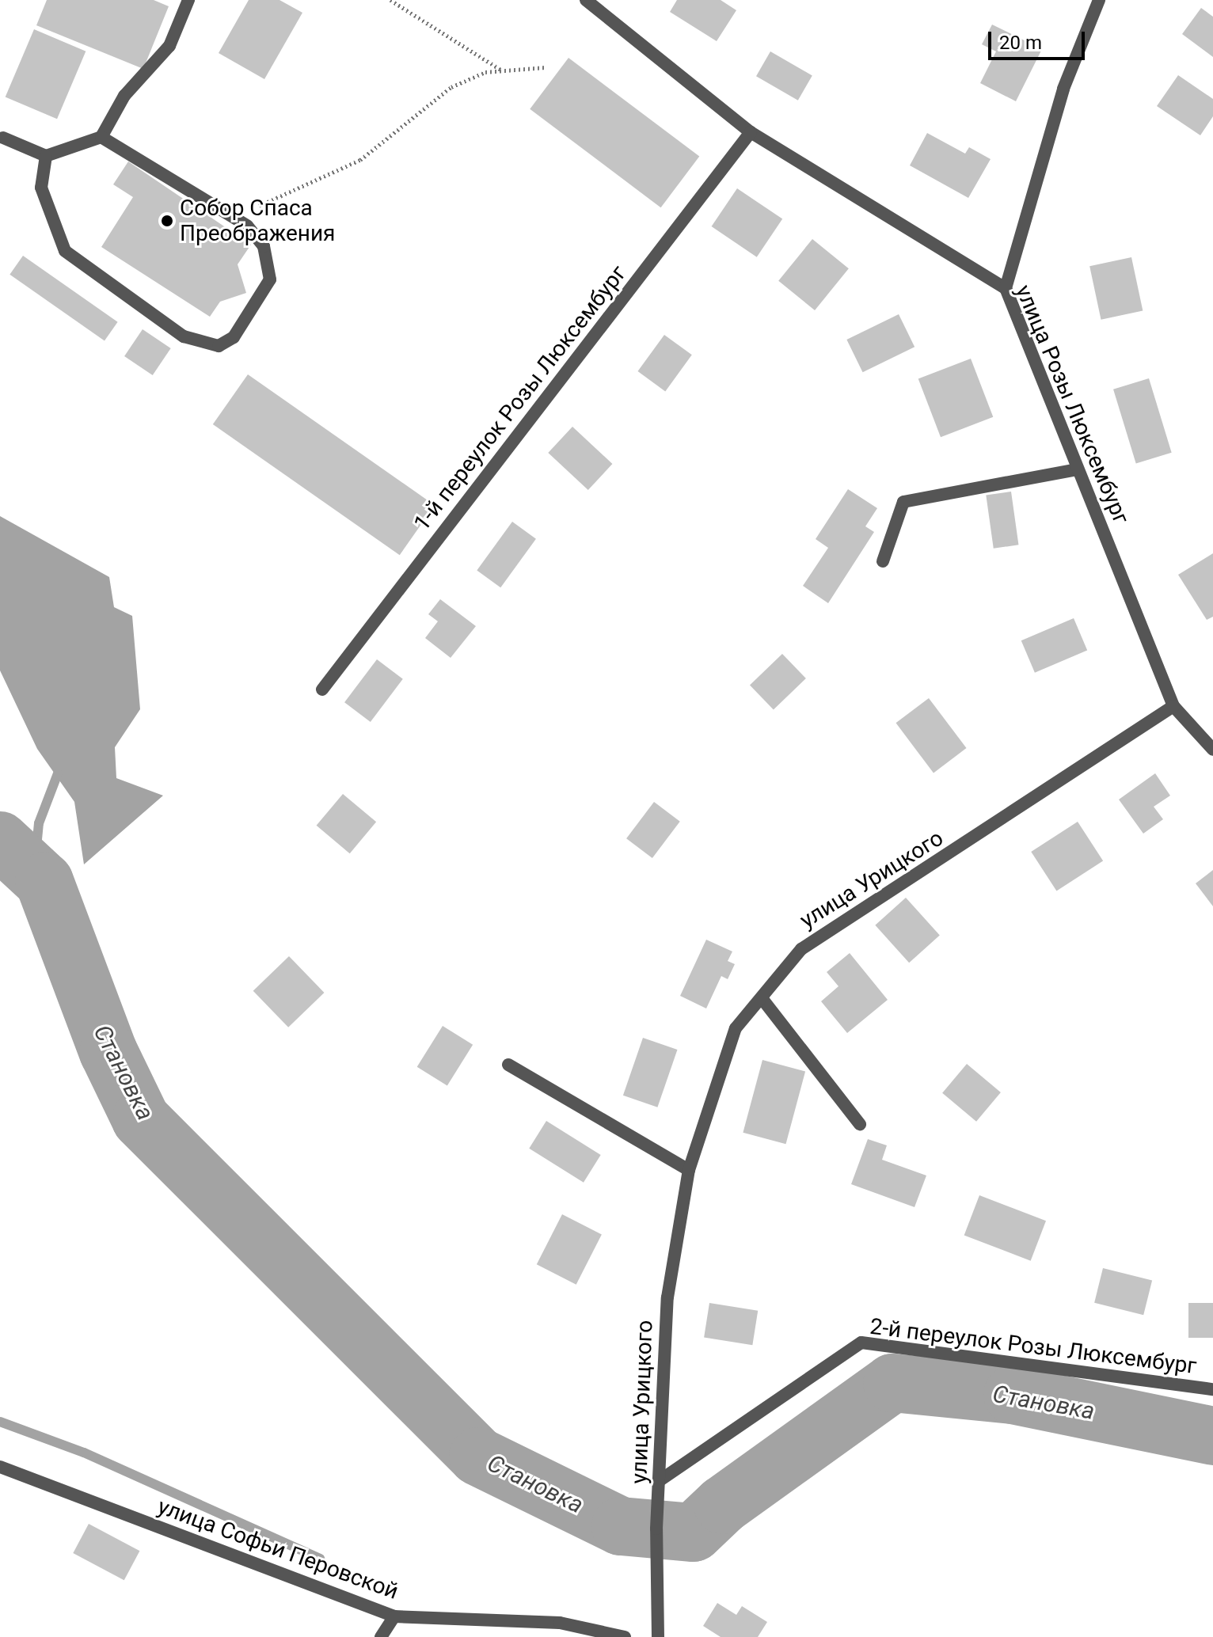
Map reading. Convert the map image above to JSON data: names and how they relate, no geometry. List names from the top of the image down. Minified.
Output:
{"streets":{"street":["1-й переулок Розы Люксембург","улица Розы Люксембург","улица Урицкого","2-й переулок Розы Люксембург","улица Софьи Перовской"]},"crossings":[["1-й переулок Розы Люксембург","улица Розы Люксембург"],["улица Розы Люксембург","улица Урицкого"],["улица Урицкого","2-й переулок Розы Люксембург"]],"water":["Становка"],"places":["Собор Спаса Преображения"],"scale_bar":"20 m"}
